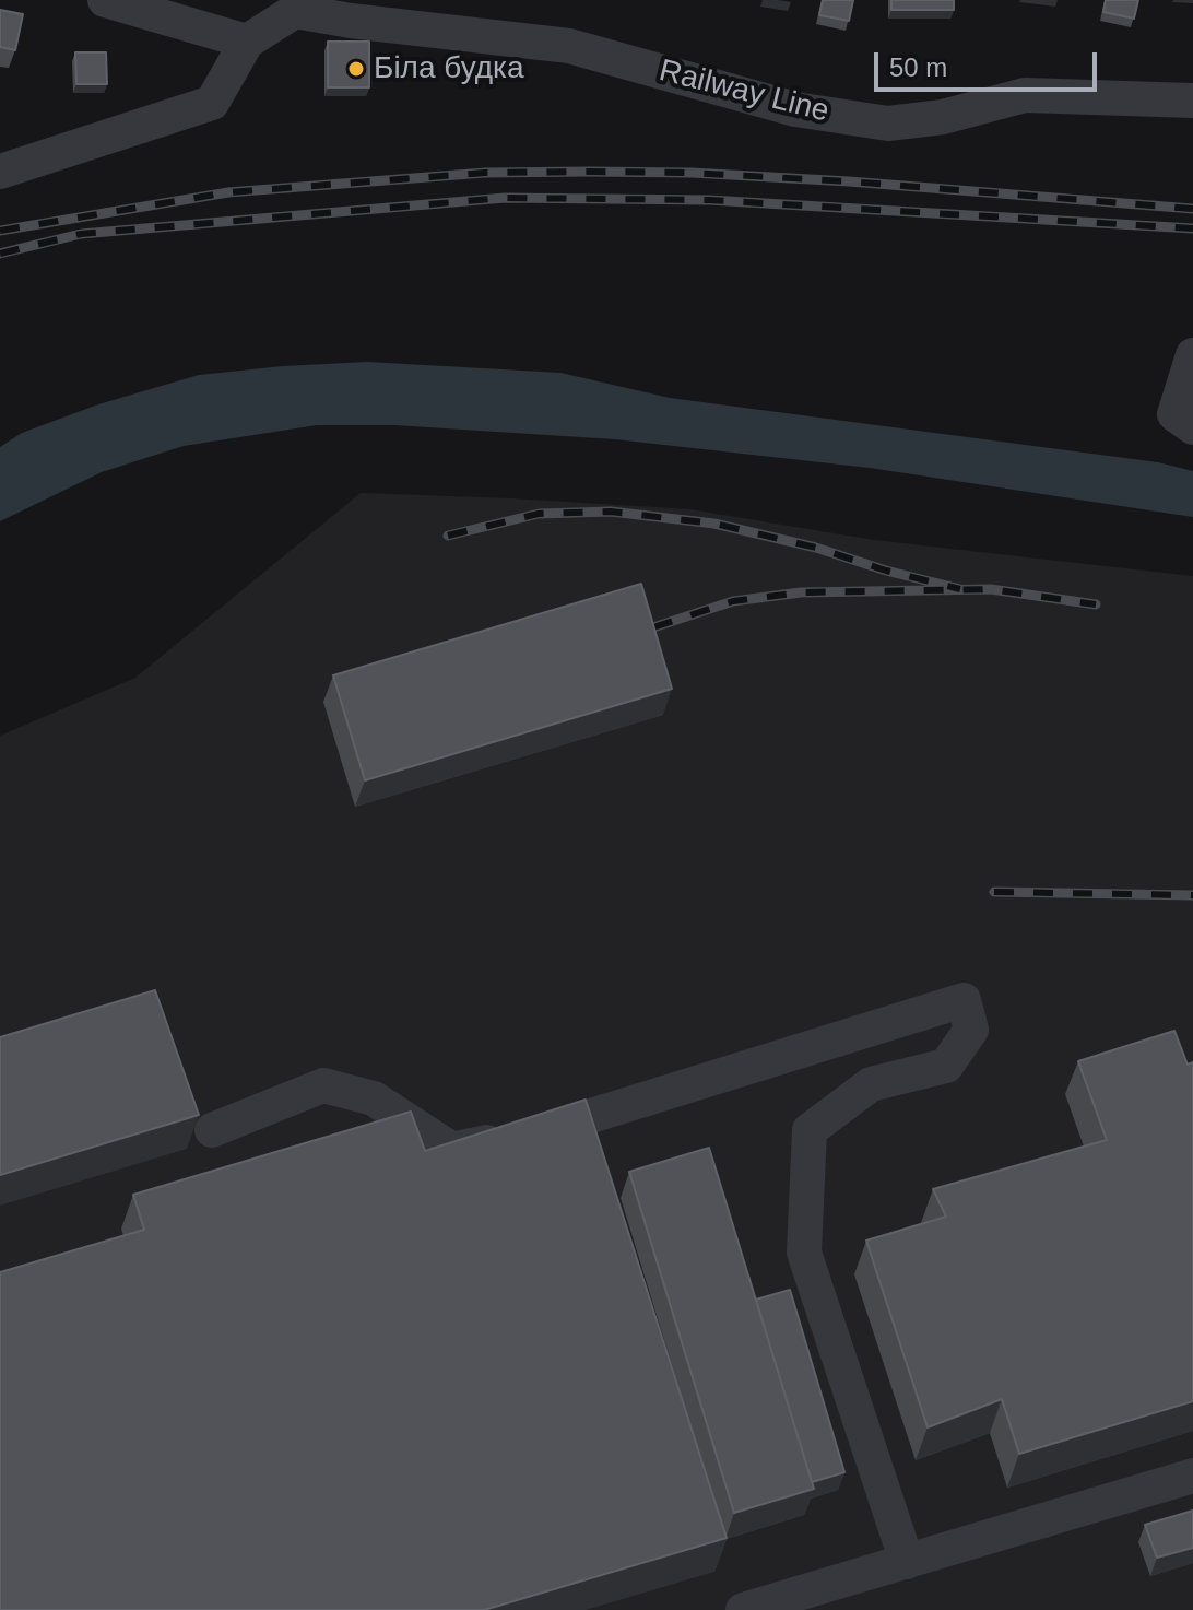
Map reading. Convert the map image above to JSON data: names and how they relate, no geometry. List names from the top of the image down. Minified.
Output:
{"streets":{"street":["Railway Line"]},"places":["Біла будка"],"scale_bar":"50 m"}
